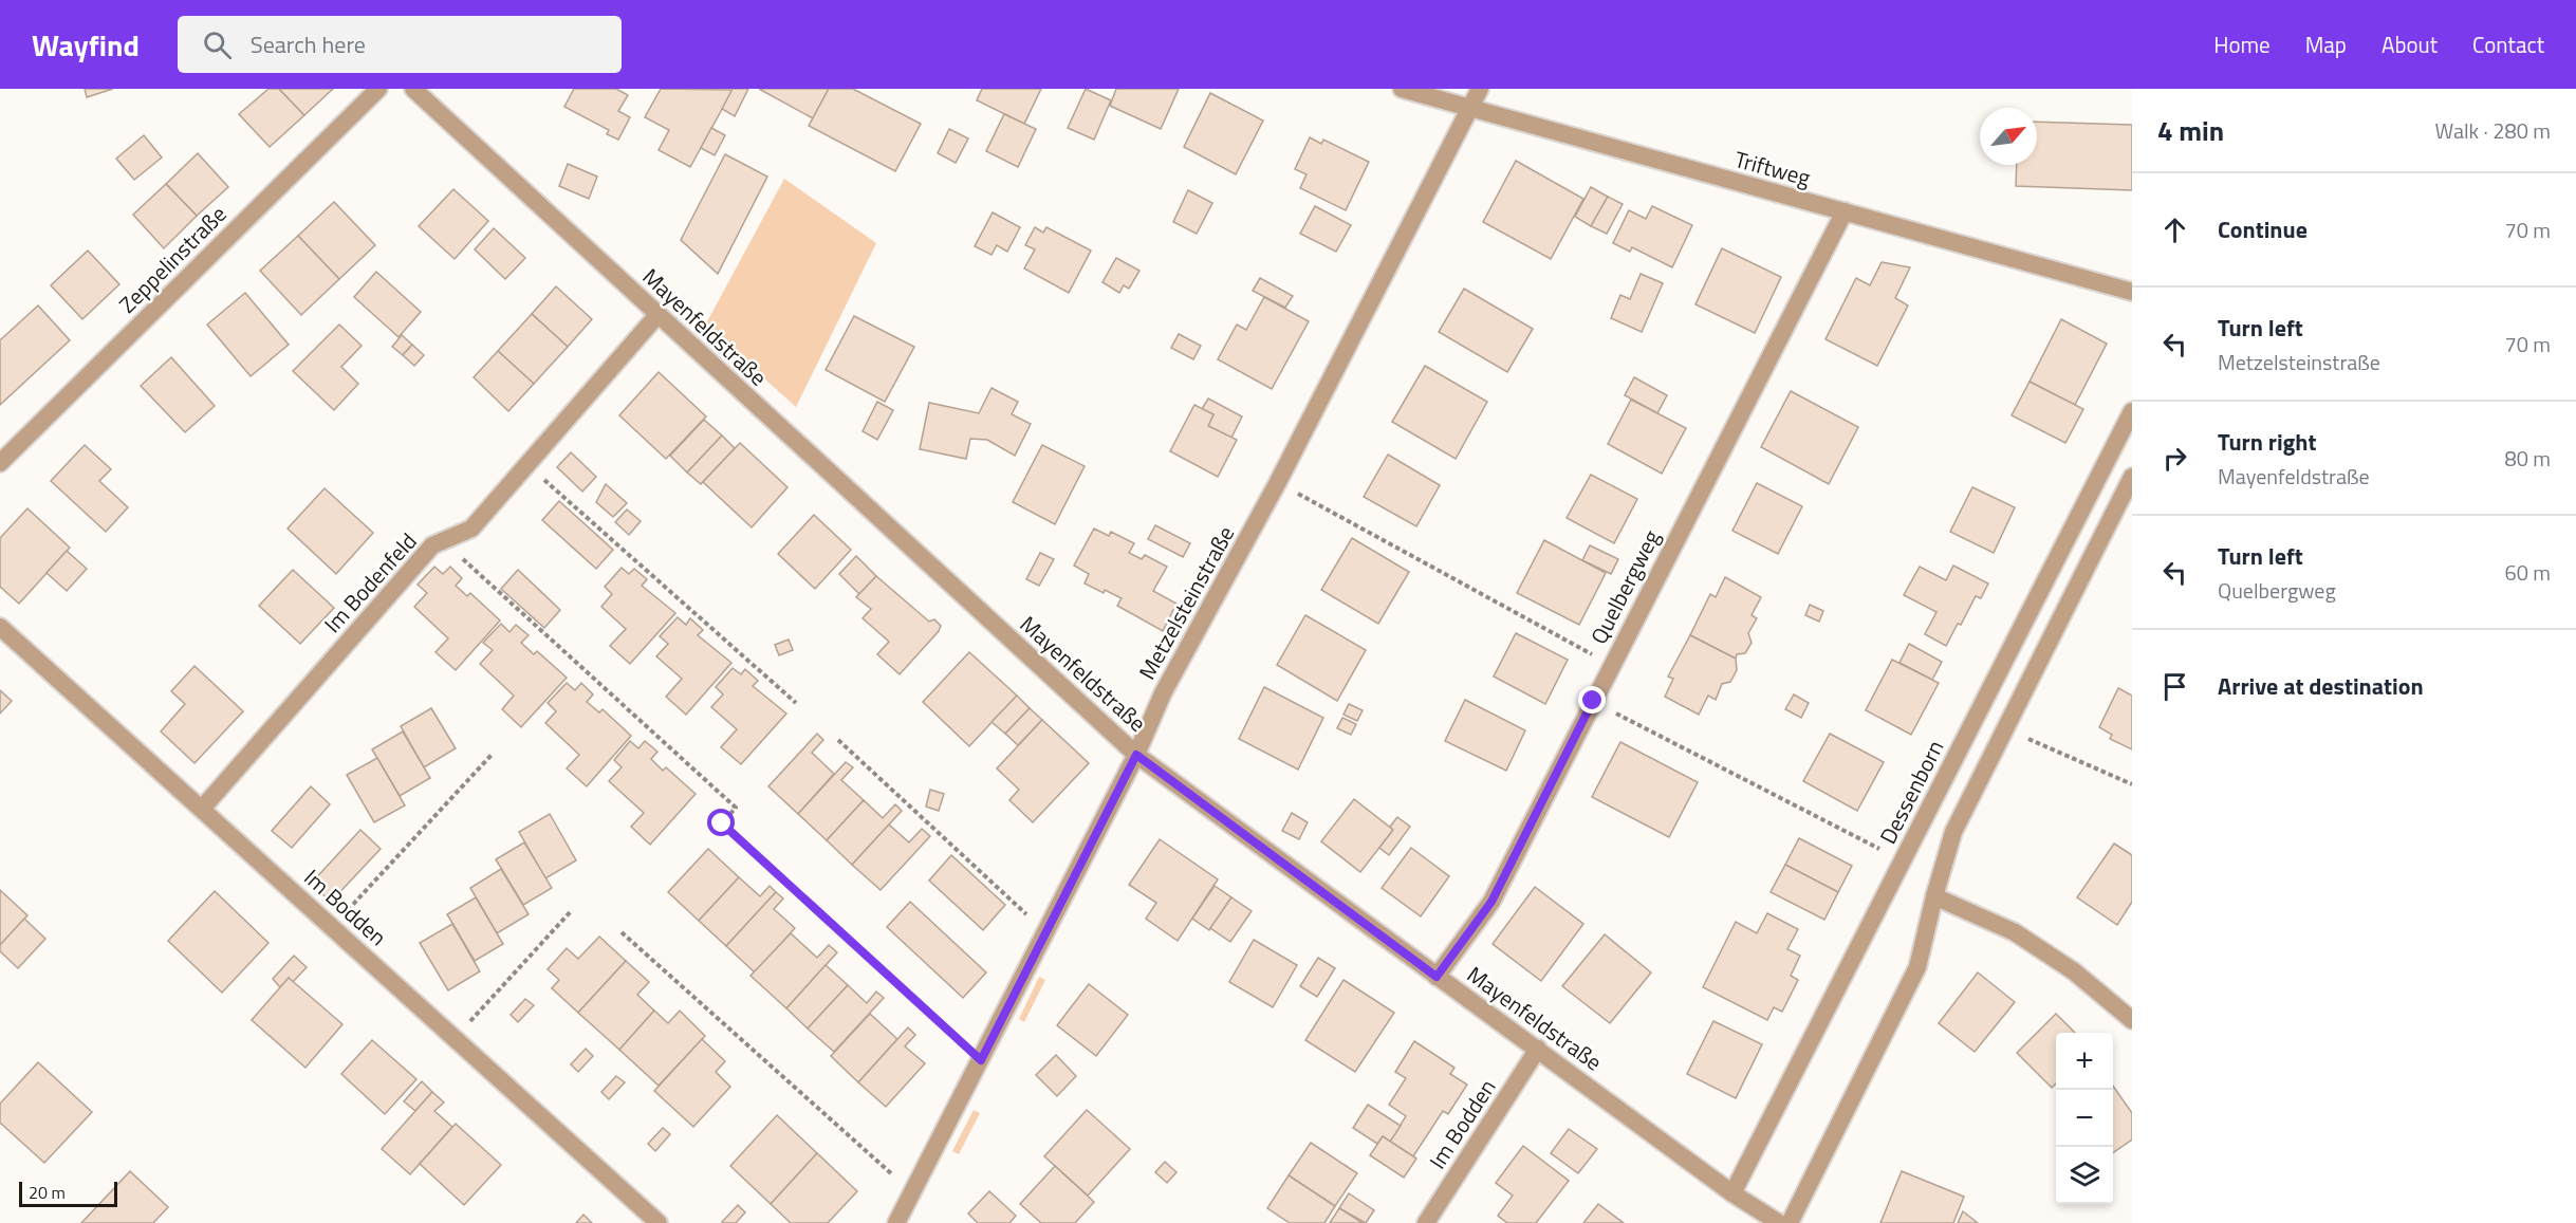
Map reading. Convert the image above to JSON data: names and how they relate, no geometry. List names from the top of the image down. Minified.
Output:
{"streets":{"street":["Triftweg","Zeppelinstraße","Mayenfeldstraße","Im Bodenfeld","Quelbergweg","Metzelsteinstraße","Dessenborn","Im Bodden"]},"crossings":[["Triftweg","Quelbergweg"],["Triftweg","Metzelsteinstraße"],["Mayenfeldstraße","Im Bodenfeld"],["Mayenfeldstraße","Quelbergweg"],["Mayenfeldstraße","Metzelsteinstraße"],["Mayenfeldstraße","Dessenborn"],["Mayenfeldstraße","Im Bodden"],["Im Bodenfeld","Im Bodden"]],"scale_bar":"20 m","north":"top right","page":{"header":"Wayfind","search":"Search here","nav":["Home","Map","About","Contact"],"heading":["4 min","Walk · 280 m"],"list":[["Continue","70 m"],["Turn left","Metzelsteinstraße","70 m"],["Turn right","Mayenfeldstraße","80 m"],["Turn left","Quelbergweg","60 m"],"Arrive at destination"],"map_buttons":["+","−"],"scale":"20 m"}}
